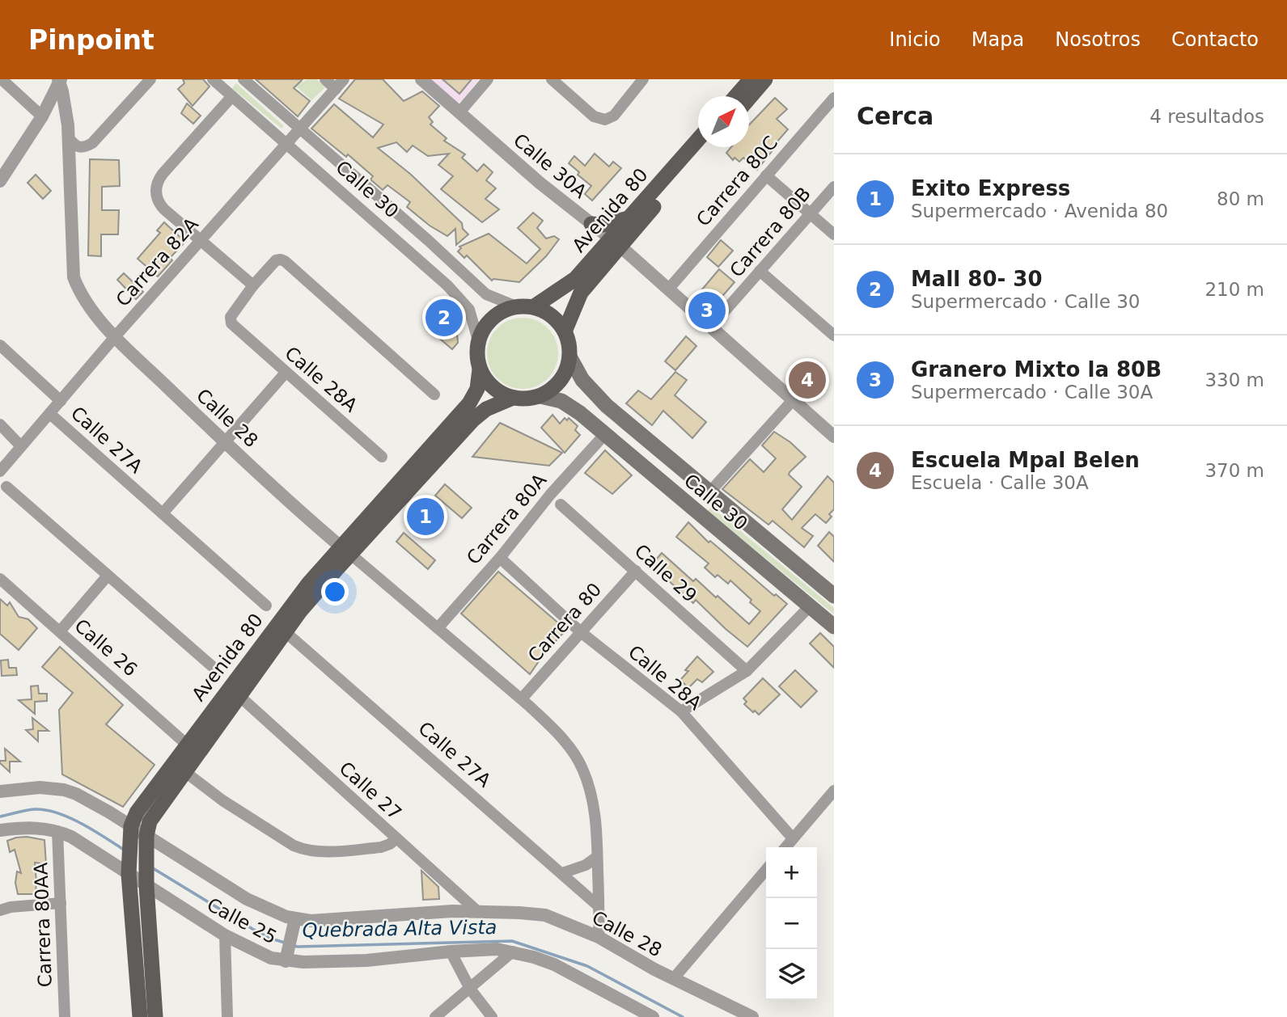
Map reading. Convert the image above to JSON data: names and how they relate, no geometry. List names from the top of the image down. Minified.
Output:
{"streets":{"main road":["Calle 30","Avenida 80"],"street":["Calle 30A","Carrera 80C","Carrera 80B","Carrera 82A","Calle 28A","Calle 28","Calle 27A","Carrera 80A","Calle 29","Carrera 80","Calle 26","Calle 27","Calle 25","Carrera 80AA"]},"crossings":[["Calle 30A","Carrera 80C"],["Calle 30A","Avenida 80"],["Calle 30A","Carrera 80B"],["Calle 30","Avenida 80"],["Calle 30","Carrera 82A"],["Calle 30","Carrera 80A"],["Avenida 80","Calle 28"],["Avenida 80","Calle 27A"],["Avenida 80","Calle 26"],["Avenida 80","Calle 27"],["Avenida 80","Calle 25"],["Carrera 82A","Calle 28"],["Carrera 82A","Calle 27A"],["Calle 28A","Carrera 80A"],["Calle 28A","Carrera 80"],["Calle 28","Calle 27A"],["Calle 28","Carrera 80A"],["Calle 28","Carrera 80"],["Calle 28","Calle 27"],["Calle 28","Calle 25"],["Calle 29","Carrera 80"],["Calle 27","Calle 25"],["Calle 25","Carrera 80AA"]],"water":["Quebrada Alta Vista"],"north":"top right","page":{"header":"Pinpoint","nav":["Inicio","Mapa","Nosotros","Contacto"],"heading":["Cerca","4 resultados"],"list":[{"mark":"1","name":"Exito Express","note":"Supermercado · Avenida 80","value":"80 m"},{"mark":"2","name":"Mall 80- 30","note":"Supermercado · Calle 30","value":"210 m"},{"mark":"3","name":"Granero Mixto la 80B","note":"Supermercado · Calle 30A","value":"330 m"},{"mark":"4","name":"Escuela Mpal Belen","note":"Escuela · Calle 30A","value":"370 m"}],"pins":["3","2","4","1"],"map_buttons":["+","−"]}}
